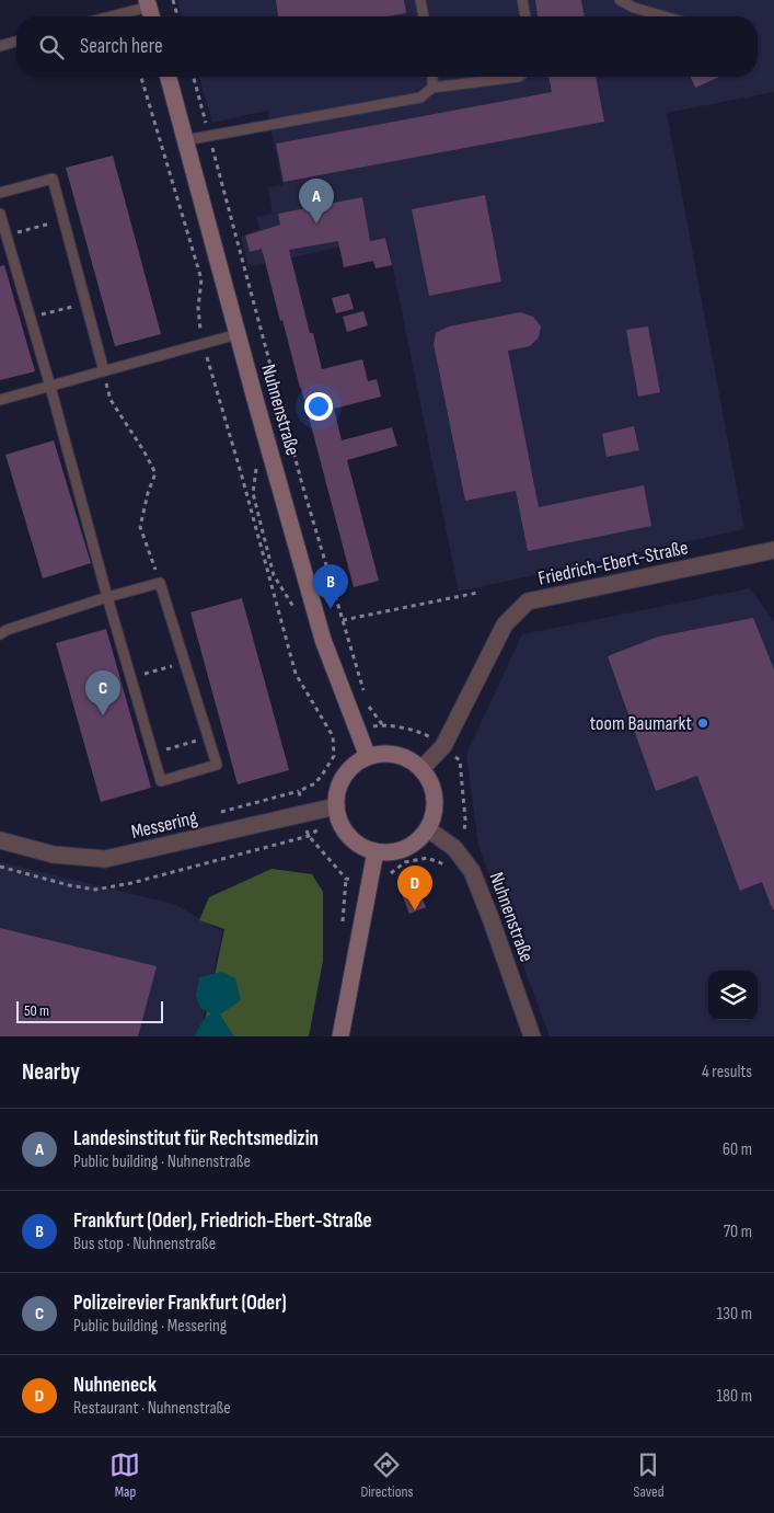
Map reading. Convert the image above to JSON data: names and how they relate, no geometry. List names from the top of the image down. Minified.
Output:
{"streets":{"main road":["Nuhnenstraße"],"street":["Friedrich-Ebert-Straße","Messering"]},"crossings":[["Nuhnenstraße","Friedrich-Ebert-Straße"],["Nuhnenstraße","Messering"],["Friedrich-Ebert-Straße","Messering"]],"places":["toom Baumarkt"],"scale_bar":"50 m","page":{"search":"Search here","pins":["A","B","C","D"],"scale":"50 m","heading":["Nearby","4 results"],"list":[{"mark":"A","name":"Landesinstitut für Rechtsmedizin","note":"Public building · Nuhnenstraße","value":"60 m"},{"mark":"B","name":"Frankfurt (Oder), Friedrich-Ebert-Straße","note":"Bus stop · Nuhnenstraße","value":"70 m"},{"mark":"C","name":"Polizeirevier Frankfurt (Oder)","note":"Public building · Messering","value":"130 m"},{"mark":"D","name":"Nuhneneck","note":"Restaurant · Nuhnenstraße","value":"180 m"}],"nav":["Map","Directions","Saved"]}}
